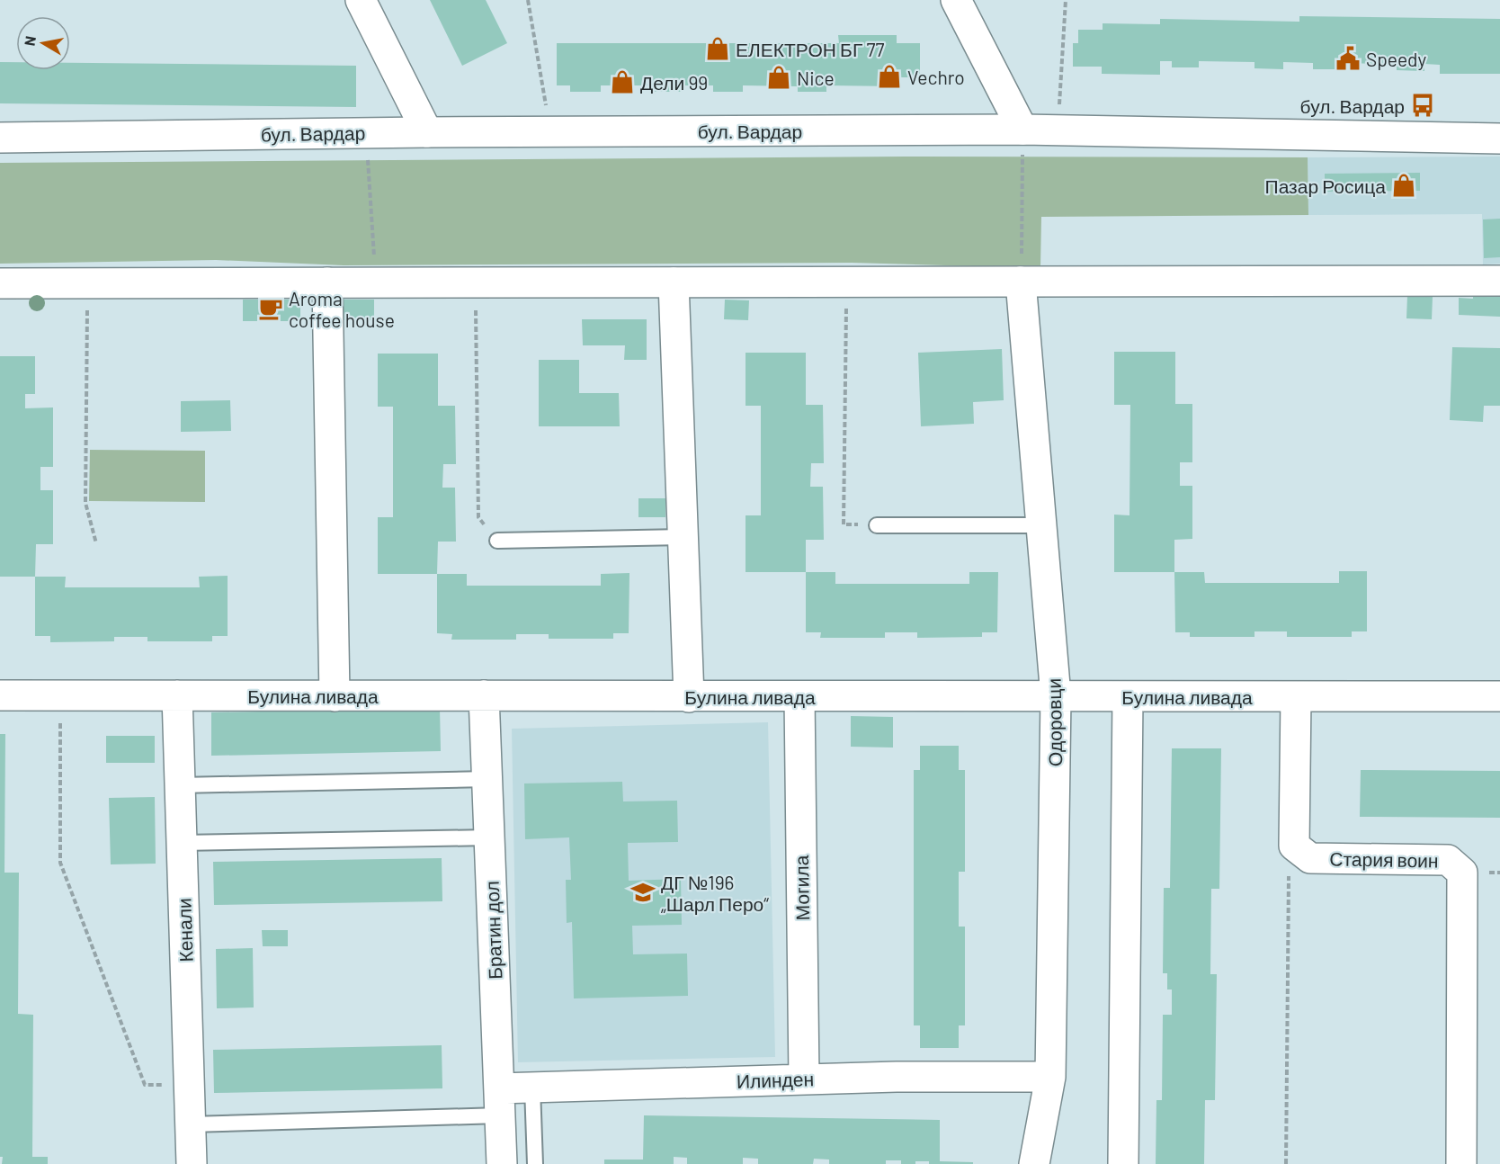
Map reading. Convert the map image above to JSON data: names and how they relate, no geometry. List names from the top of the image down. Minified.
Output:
{"streets":{"street":["бул. Вардар","Булина ливада","Одоровци","Стария воин","Могила","Кенали","Братин дол","Илинден"]},"crossings":[["Булина ливада","Одоровци"],["Булина ливада","Могила"],["Булина ливада","Кенали"],["Булина ливада","Братин дол"],["Одоровци","Илинден"],["Могила","Илинден"],["Братин дол","Илинден"]],"places":{"shop":["ЕЛЕКТРОН БГ 77","Vechro","Nice","Дели 99","Пазар Росица"],"public building":["Speedy"],"bus stop":["бул. Вардар"],"cafe":["Aroma coffee house"],"school or university":["ДГ №196 „Шарл Перо“"]},"north":"left"}
